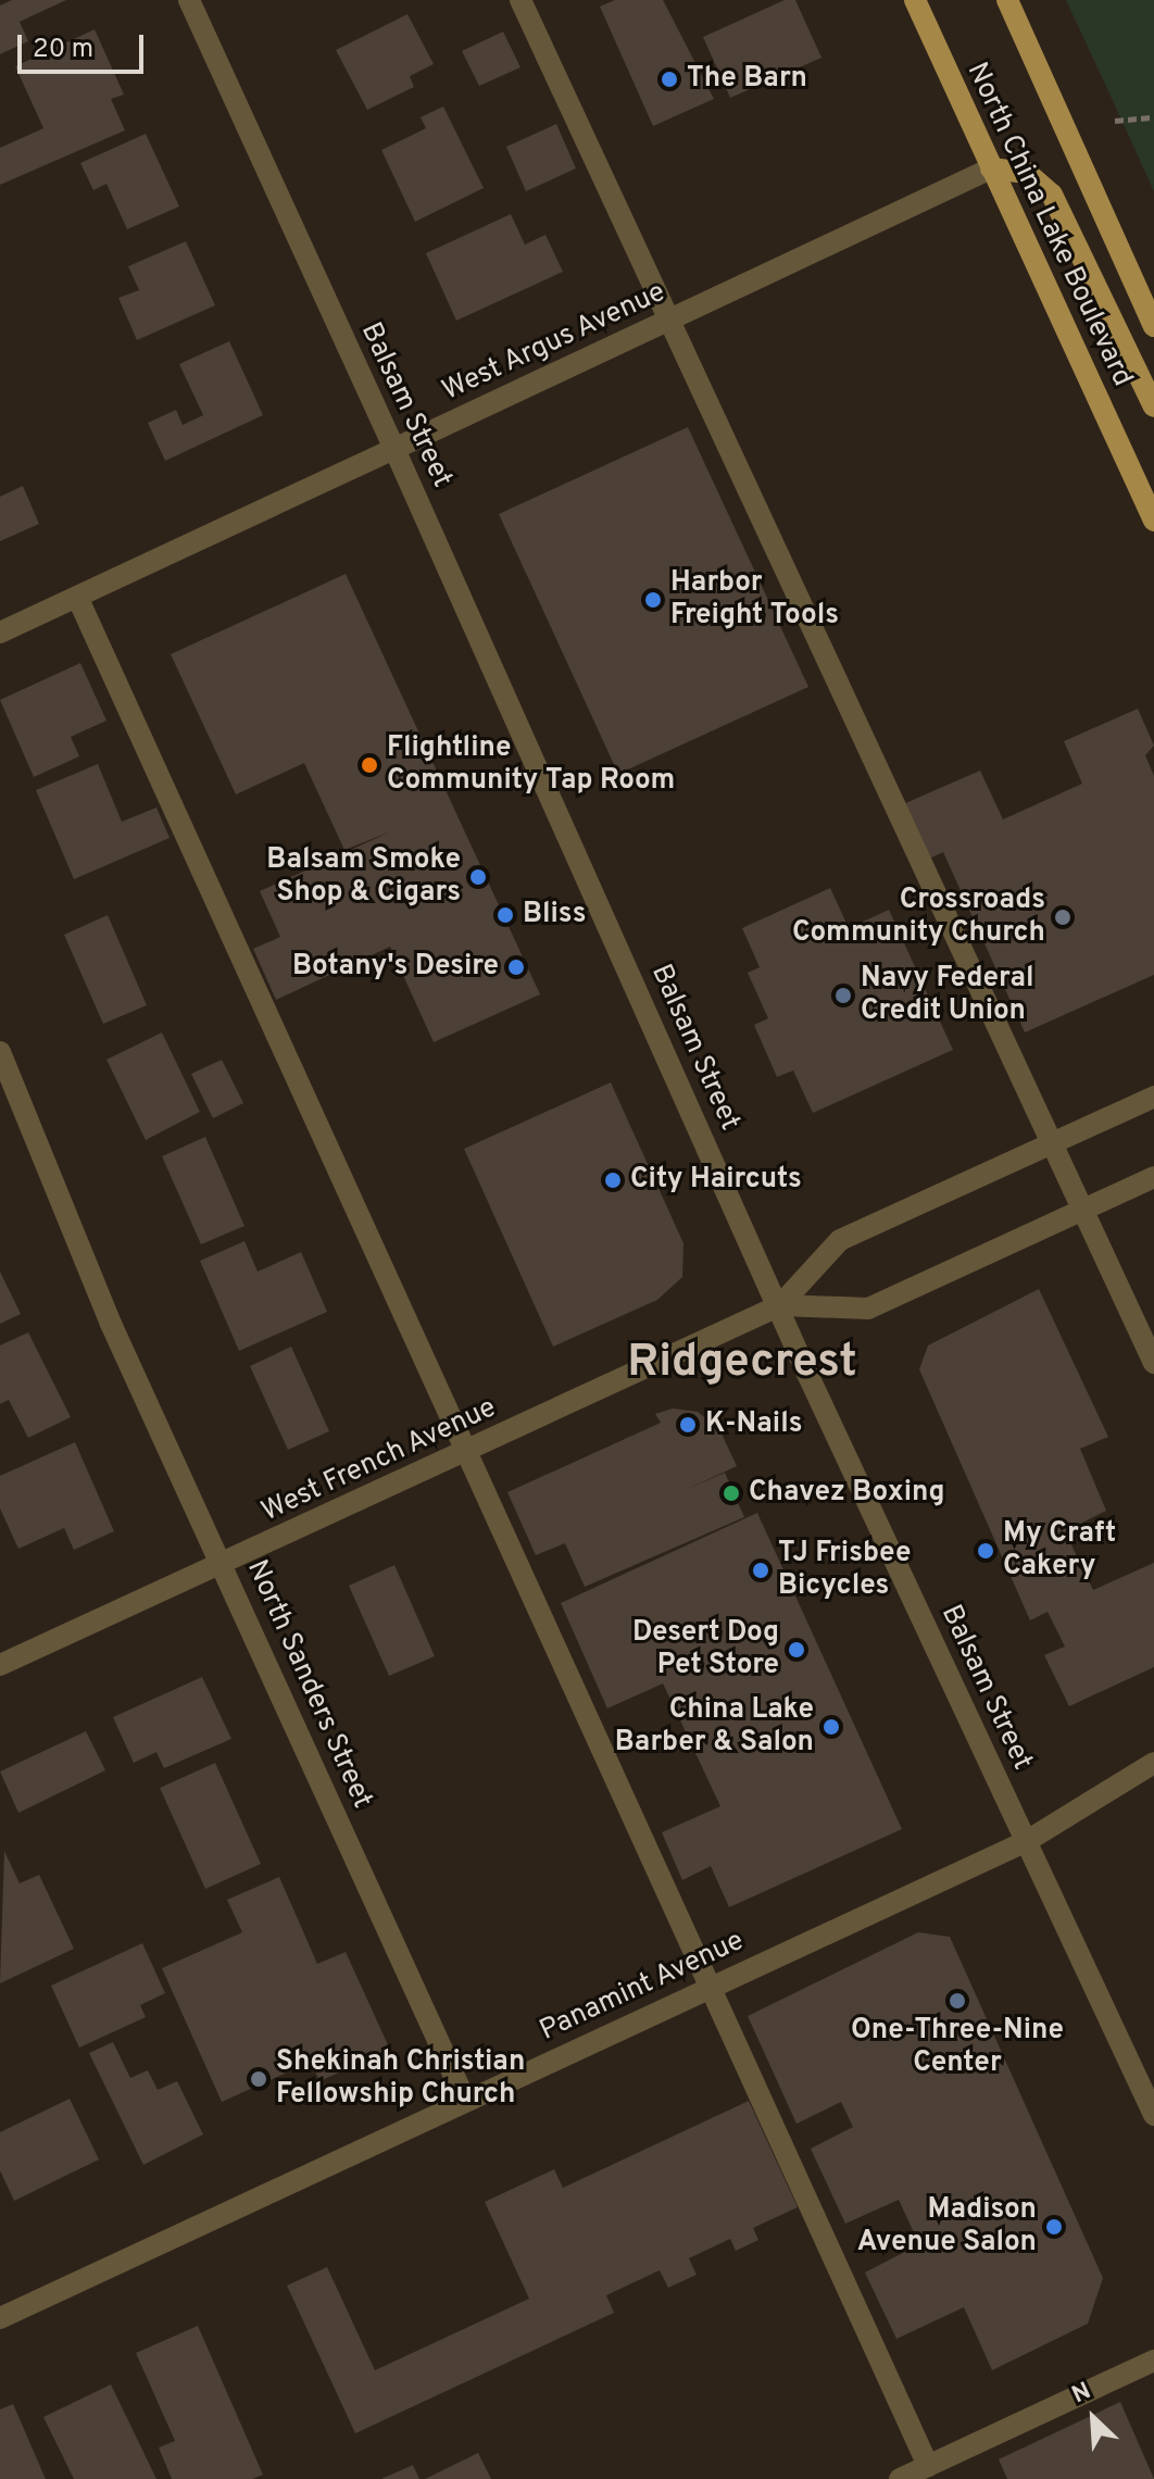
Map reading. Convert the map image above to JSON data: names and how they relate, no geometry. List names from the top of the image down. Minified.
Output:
{"streets":{"main road":["North China Lake Boulevard"],"street":["West Argus Avenue","Balsam Street","West French Avenue","North Sanders Street","Panamint Avenue"]},"crossings":[["North China Lake Boulevard","West Argus Avenue"],["West Argus Avenue","Balsam Street"],["Balsam Street","West French Avenue"],["Balsam Street","Panamint Avenue"],["West French Avenue","North Sanders Street"],["North Sanders Street","Panamint Avenue"]],"districts":["Ridgecrest"],"places":["The Barn","Harbor Freight Tools","Flightline Community Tap Room","Balsam Smoke Shop & Cigars","Bliss","Crossroads Community Church","Botany's Desire","Navy Federal Credit Union","City Haircuts","K-Nails","Chavez Boxing","My Craft Cakery","TJ Frisbee Bicycles","Desert Dog Pet Store","China Lake Barber & Salon","One-Three-Nine Center","Shekinah Christian Fellowship Church","Madison Avenue Salon"],"scale_bar":"20 m","north":"top left"}
